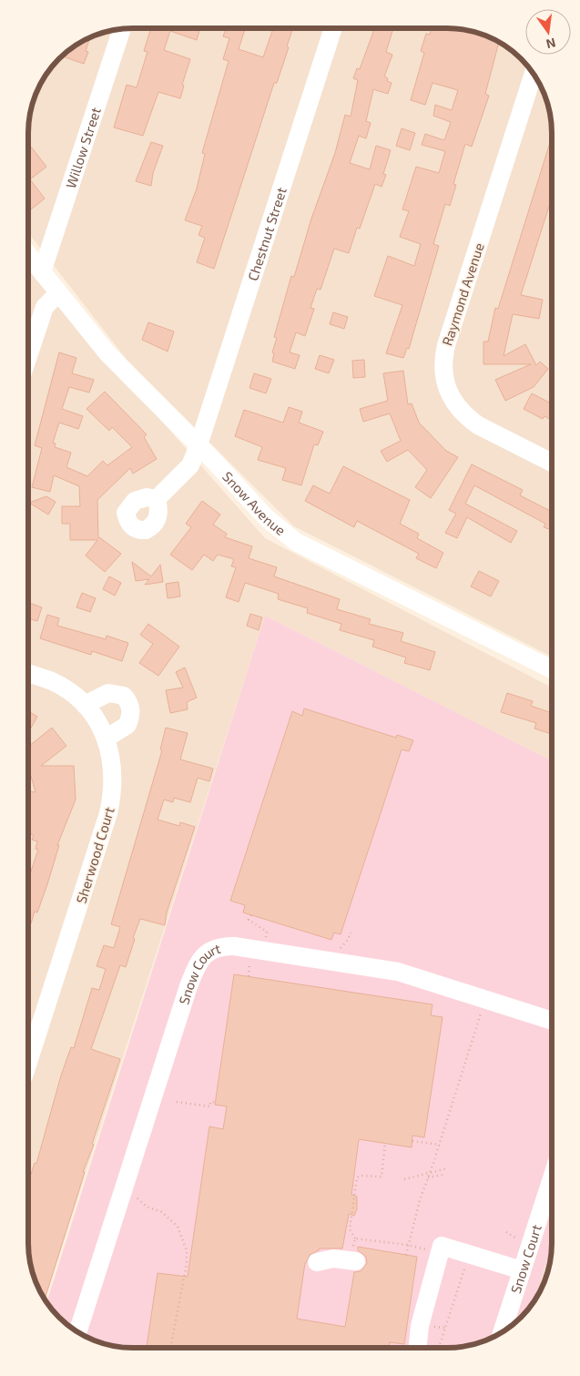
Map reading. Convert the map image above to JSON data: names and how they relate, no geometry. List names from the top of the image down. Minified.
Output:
{"streets":{"street":["Willow Street","Chestnut Street","Raymond Avenue","Snow Avenue","Sherwood Court","Snow Court"]},"crossings":[["Willow Street","Snow Avenue"],["Chestnut Street","Snow Avenue"]],"north":"bottom"}
